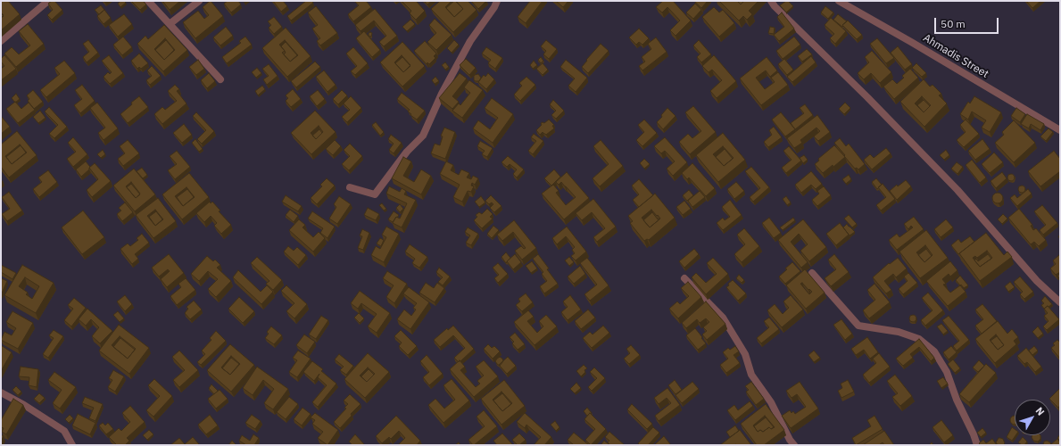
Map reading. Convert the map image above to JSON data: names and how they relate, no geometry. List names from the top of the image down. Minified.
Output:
{"streets":{"street":["Ahmadis Street"]},"scale_bar":"50 m","north":"top right"}
